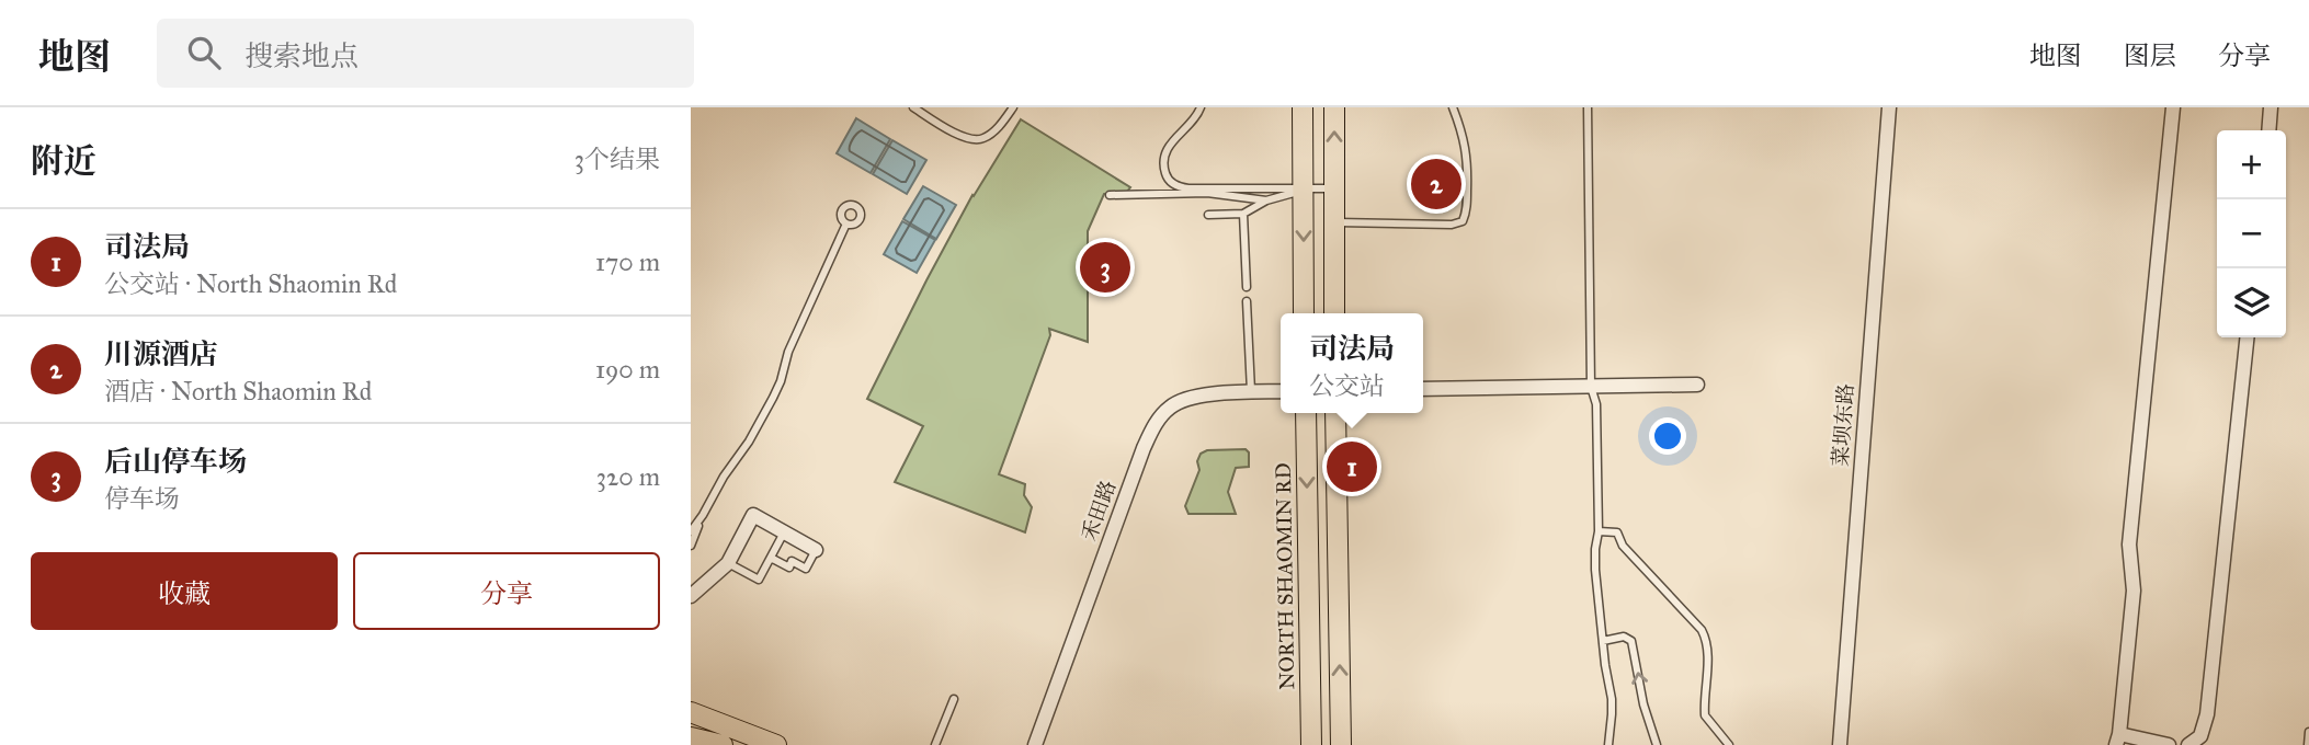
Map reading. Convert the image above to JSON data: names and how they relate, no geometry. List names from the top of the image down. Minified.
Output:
{"streets":{"main road":["NORTH SHAOMIN RD"],"street":["菜坝东路","禾田路"]},"page":{"header":"地图","search":"搜索地点","nav":["地图","图层","分享"],"heading":["附近","3个结果"],"map_buttons":["+","−"],"pins":["2","3","1"],"list":[{"mark":"1","name":"司法局","note":"公交站 · North Shaomin Rd","value":"170 m"},{"mark":"2","name":"川源酒店","note":"酒店 · North Shaomin Rd","value":"190 m"},{"mark":"3","name":"后山停车场","note":"停车场","value":"320 m"}],"popup":["司法局","公交站"],"buttons":["收藏","分享"]}}
